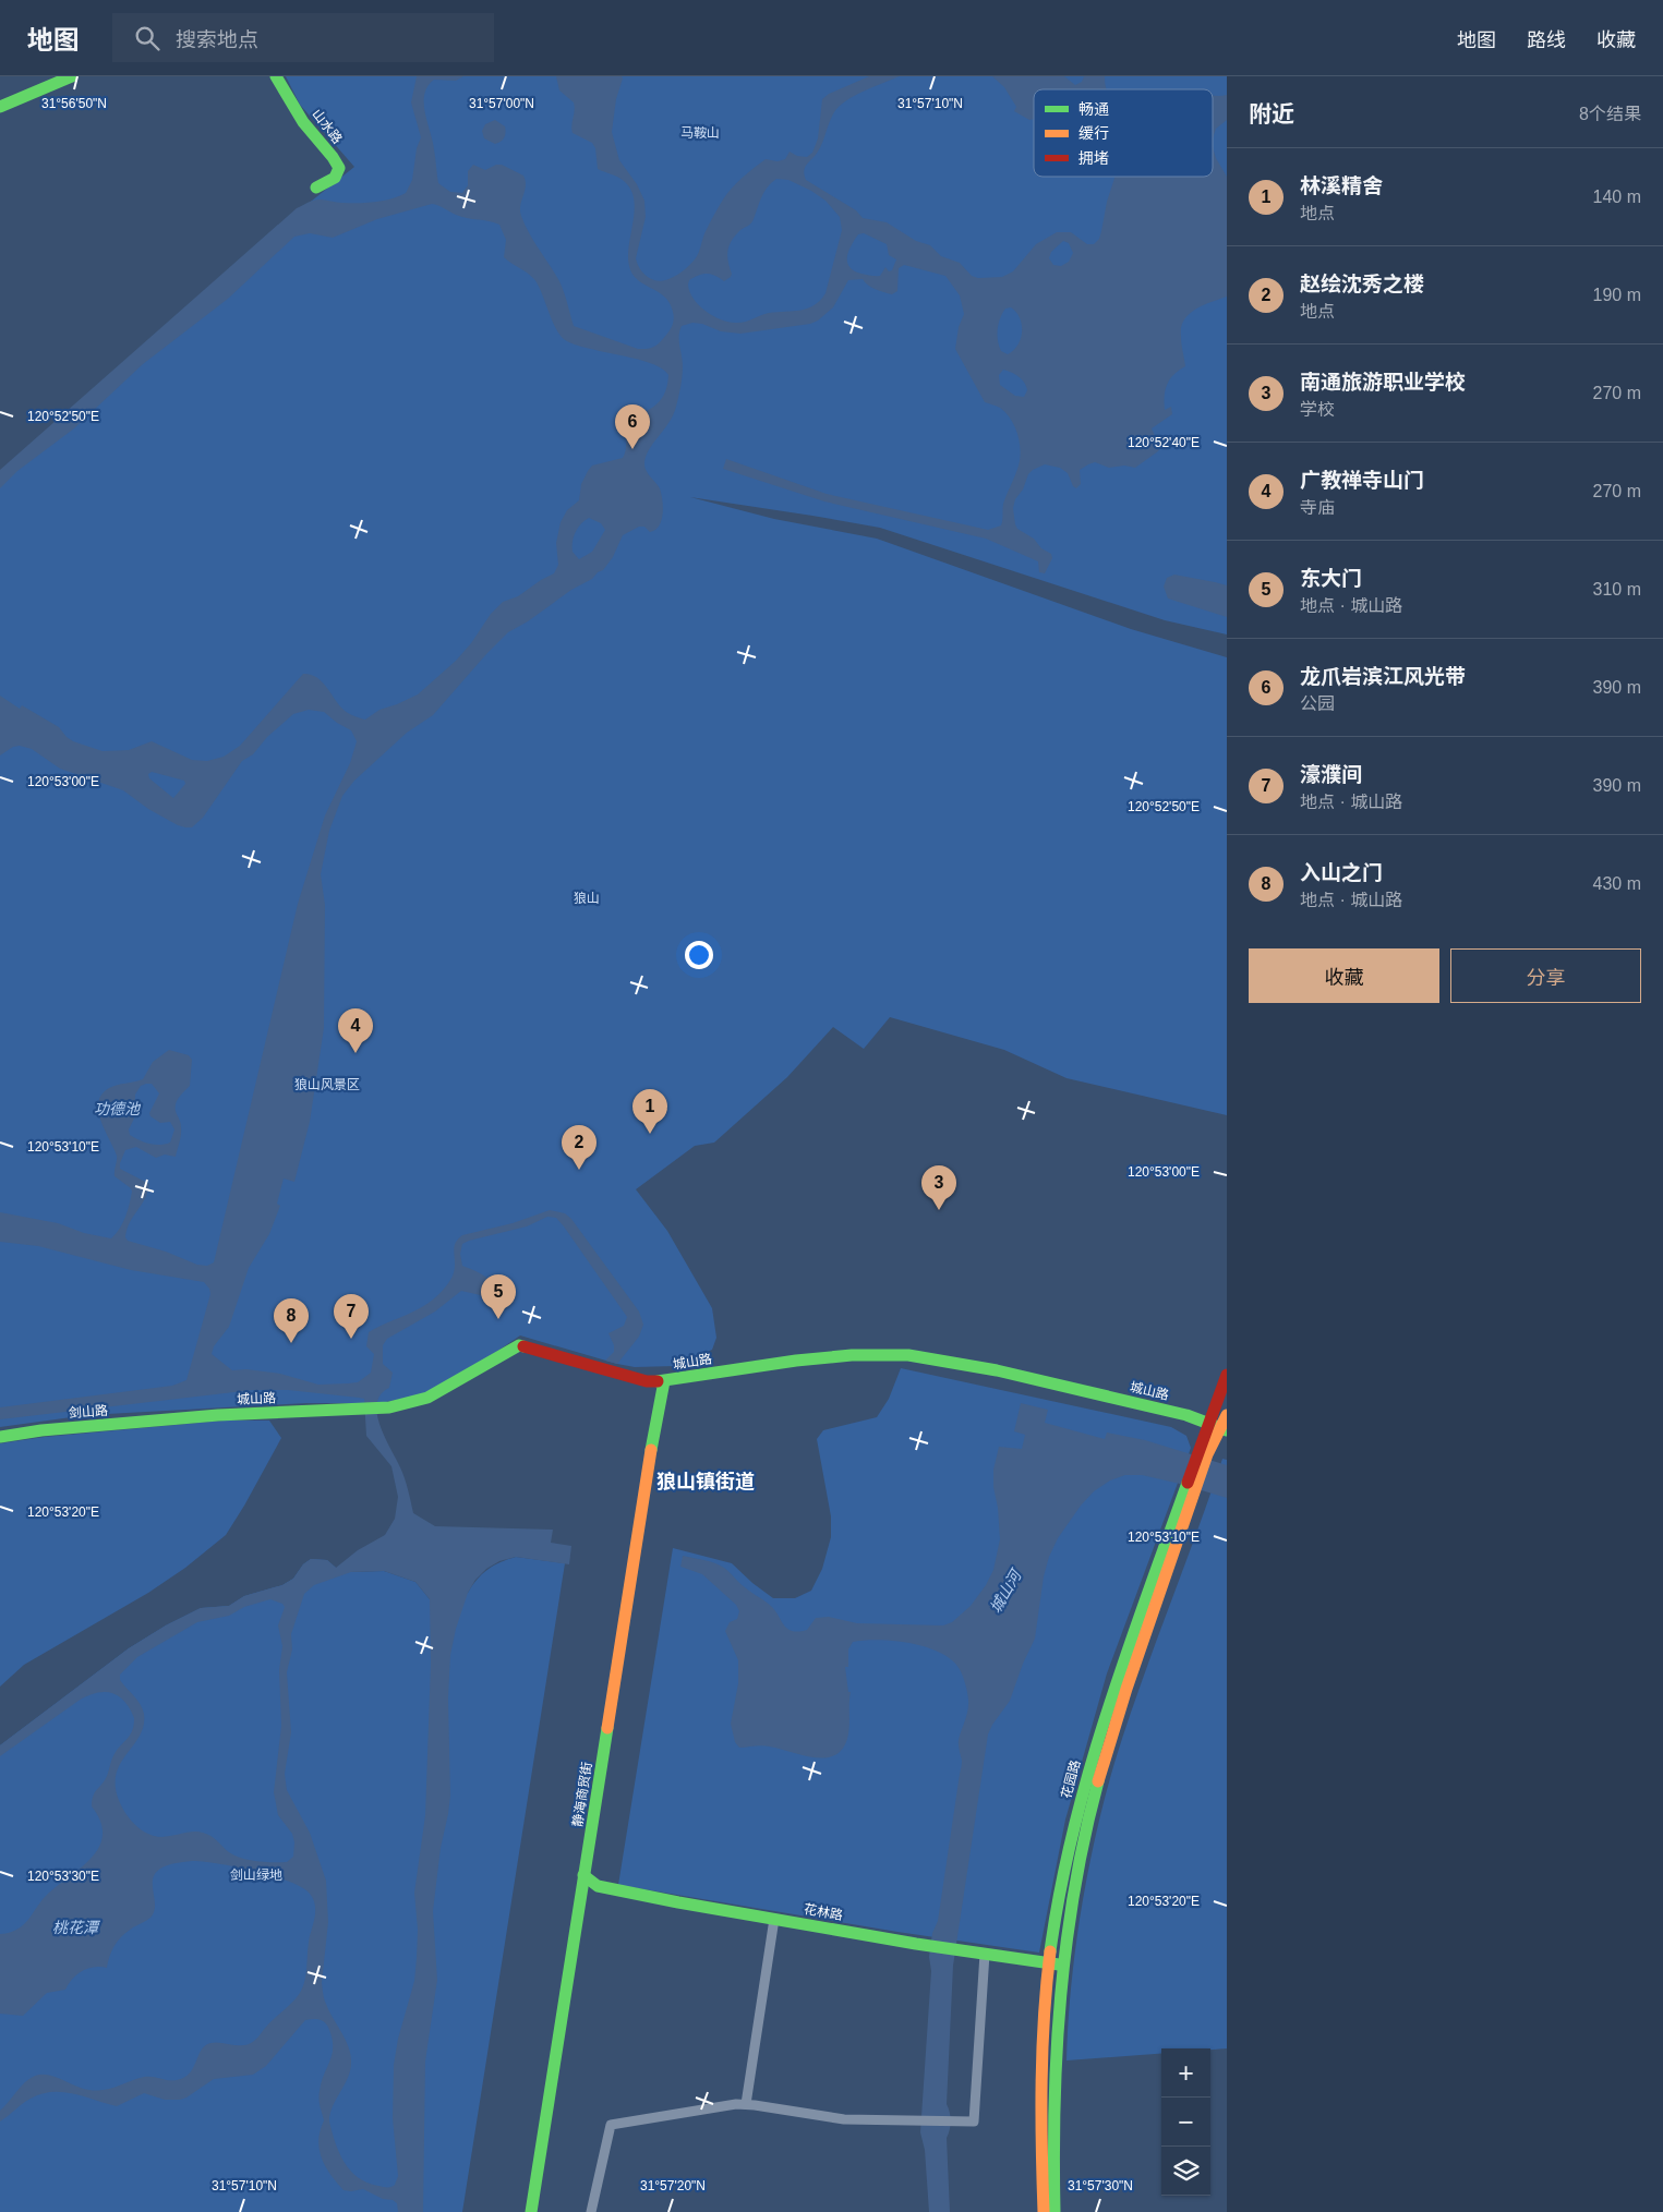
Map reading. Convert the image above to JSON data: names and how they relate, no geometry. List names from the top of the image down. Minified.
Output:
{"streets":{"street":["山水路","城山路","剑山路","花园路","静海商贸街","花林路"]},"crossings":[["城山路","剑山路"],["城山路","花园路"],["城山路","静海商贸街"],["花园路","花林路"],["静海商贸街","花林路"]],"districts":["狼山镇街道"],"water":["功德池","城山河","桃花潭"],"parks":["马鞍山","狼山","狼山风景区","剑山绿地"],"legend":["畅通","缓行","拥堵"],"page":{"header":"地图","search":"搜索地点","nav":["地图","路线","收藏"],"heading":["附近","8个结果"],"list":[{"mark":"1","name":"林溪精舍","note":"地点","value":"140 m"},{"mark":"2","name":"赵绘沈秀之楼","note":"地点","value":"190 m"},{"mark":"3","name":"南通旅游职业学校","note":"学校","value":"270 m"},{"mark":"4","name":"广教禅寺山门","note":"寺庙","value":"270 m"},{"mark":"5","name":"东大门","note":"地点 · 城山路","value":"310 m"},{"mark":"6","name":"龙爪岩滨江风光带","note":"公园","value":"390 m"},{"mark":"7","name":"濠濮间","note":"地点 · 城山路","value":"390 m"},{"mark":"8","name":"入山之门","note":"地点 · 城山路","value":"430 m"}],"pins":["6","4","1","2","3","5","7","8"],"buttons":["收藏","分享"],"map_buttons":["+","−"]},"coordinates":["31°56'50\"N","31°57'00\"N","31°57'10\"N","120°52'50\"E","120°52'40\"E","120°53'00\"E","120°53'10\"E","120°53'20\"E","120°53'30\"E","31°57'20\"N","31°57'30\"N"]}
